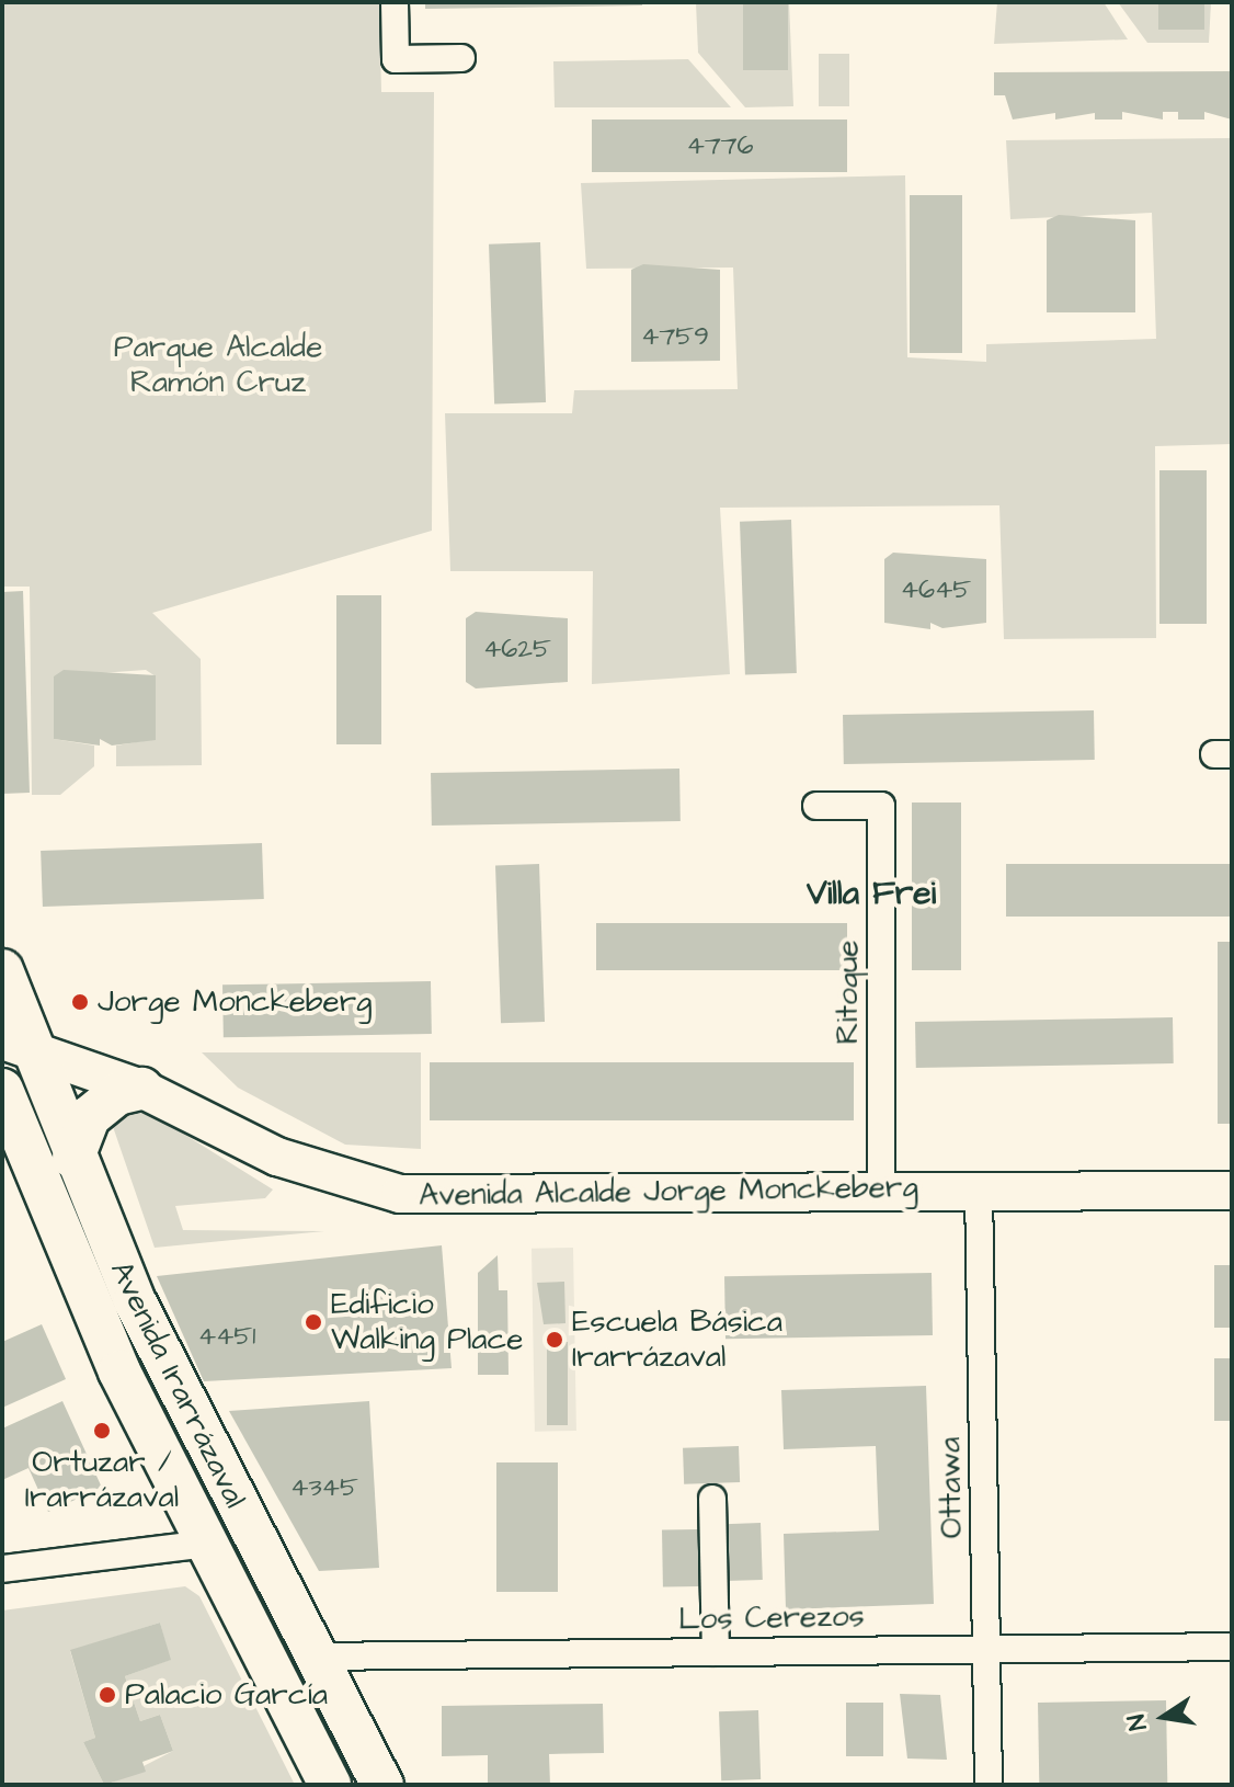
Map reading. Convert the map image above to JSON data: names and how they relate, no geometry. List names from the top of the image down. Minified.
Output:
{"streets":{"main road":["Avenida Alcalde Jorge Monckeberg","Avenida Irarrázaval"],"street":["Ritoque","Ottawa","Los Cerezos"]},"crossings":[["Ritoque","Avenida Alcalde Jorge Monckeberg"],["Avenida Alcalde Jorge Monckeberg","Avenida Irarrázaval"],["Avenida Alcalde Jorge Monckeberg","Ottawa"],["Avenida Irarrázaval","Los Cerezos"],["Ottawa","Los Cerezos"]],"districts":["Villa Frei"],"parks":["Parque Alcalde Ramón Cruz"],"places":["Jorge Monckeberg","Edificio Walking Place","Escuela Básica Irarrázaval","Ortuzar / Irarrázaval","Palacio García"],"house_numbers":["4776","4759","4645","4625","4451","4345"],"north":"left"}
